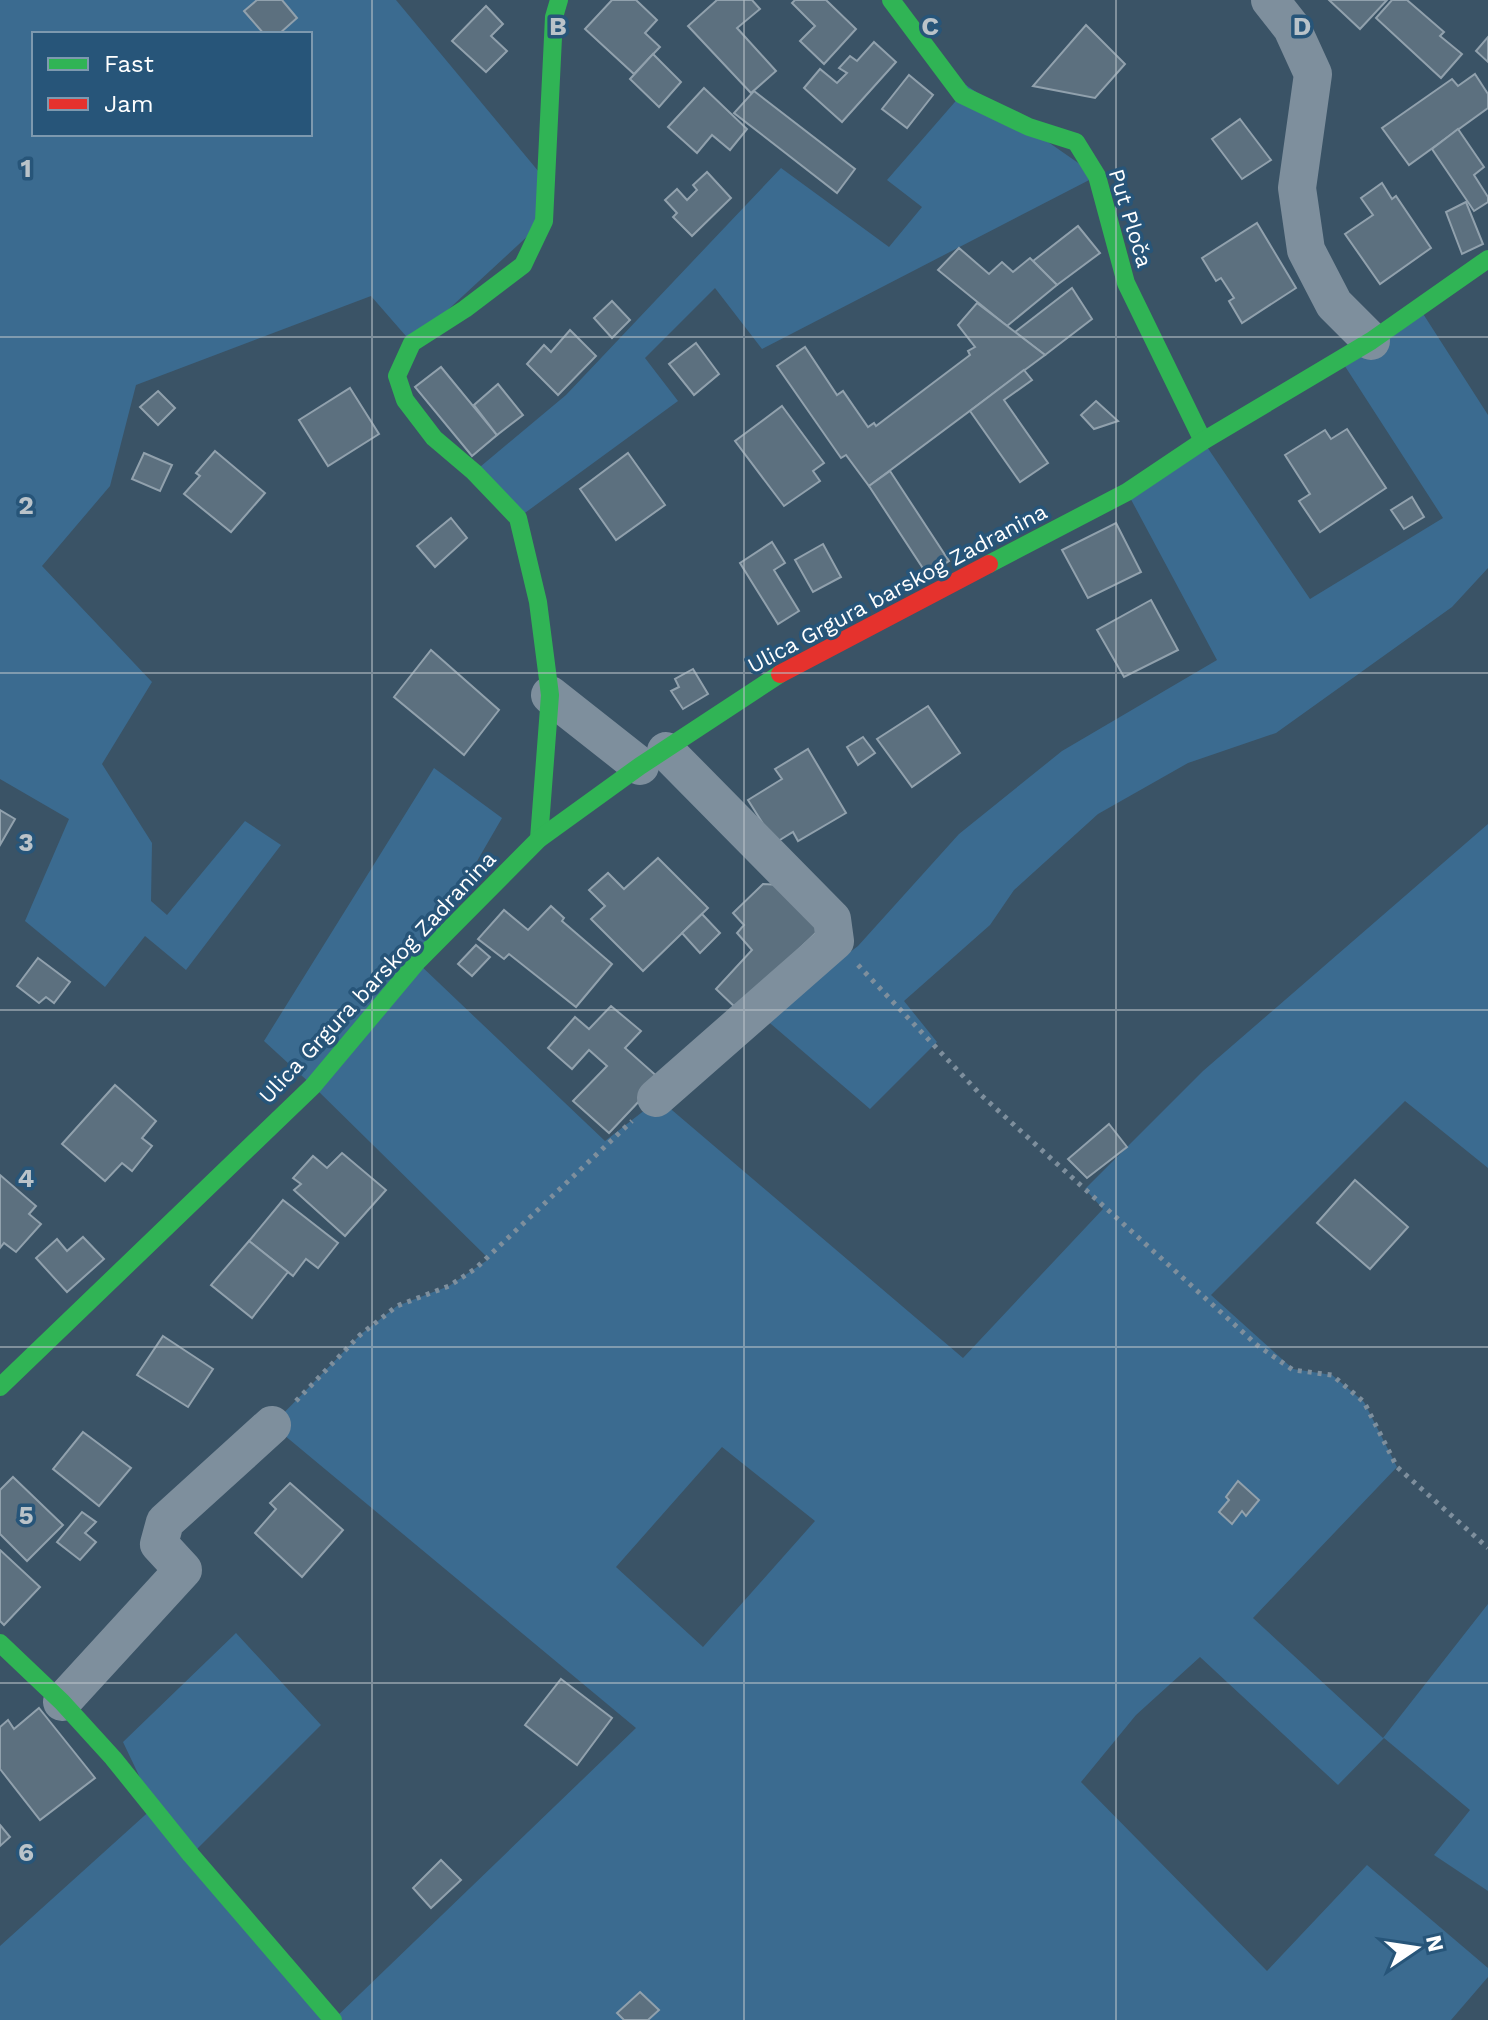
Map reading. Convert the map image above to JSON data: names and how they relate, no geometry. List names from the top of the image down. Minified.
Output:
{"streets":{"street":["Put Ploča","Ulica Grgura barskog Zadranina"]},"crossings":[["Put Ploča","Ulica Grgura barskog Zadranina"]],"legend":["Fast","Jam"],"north":"right","grid":{"columns":["B","C","D"],"rows":["1","2","3","4","5","6"]}}
